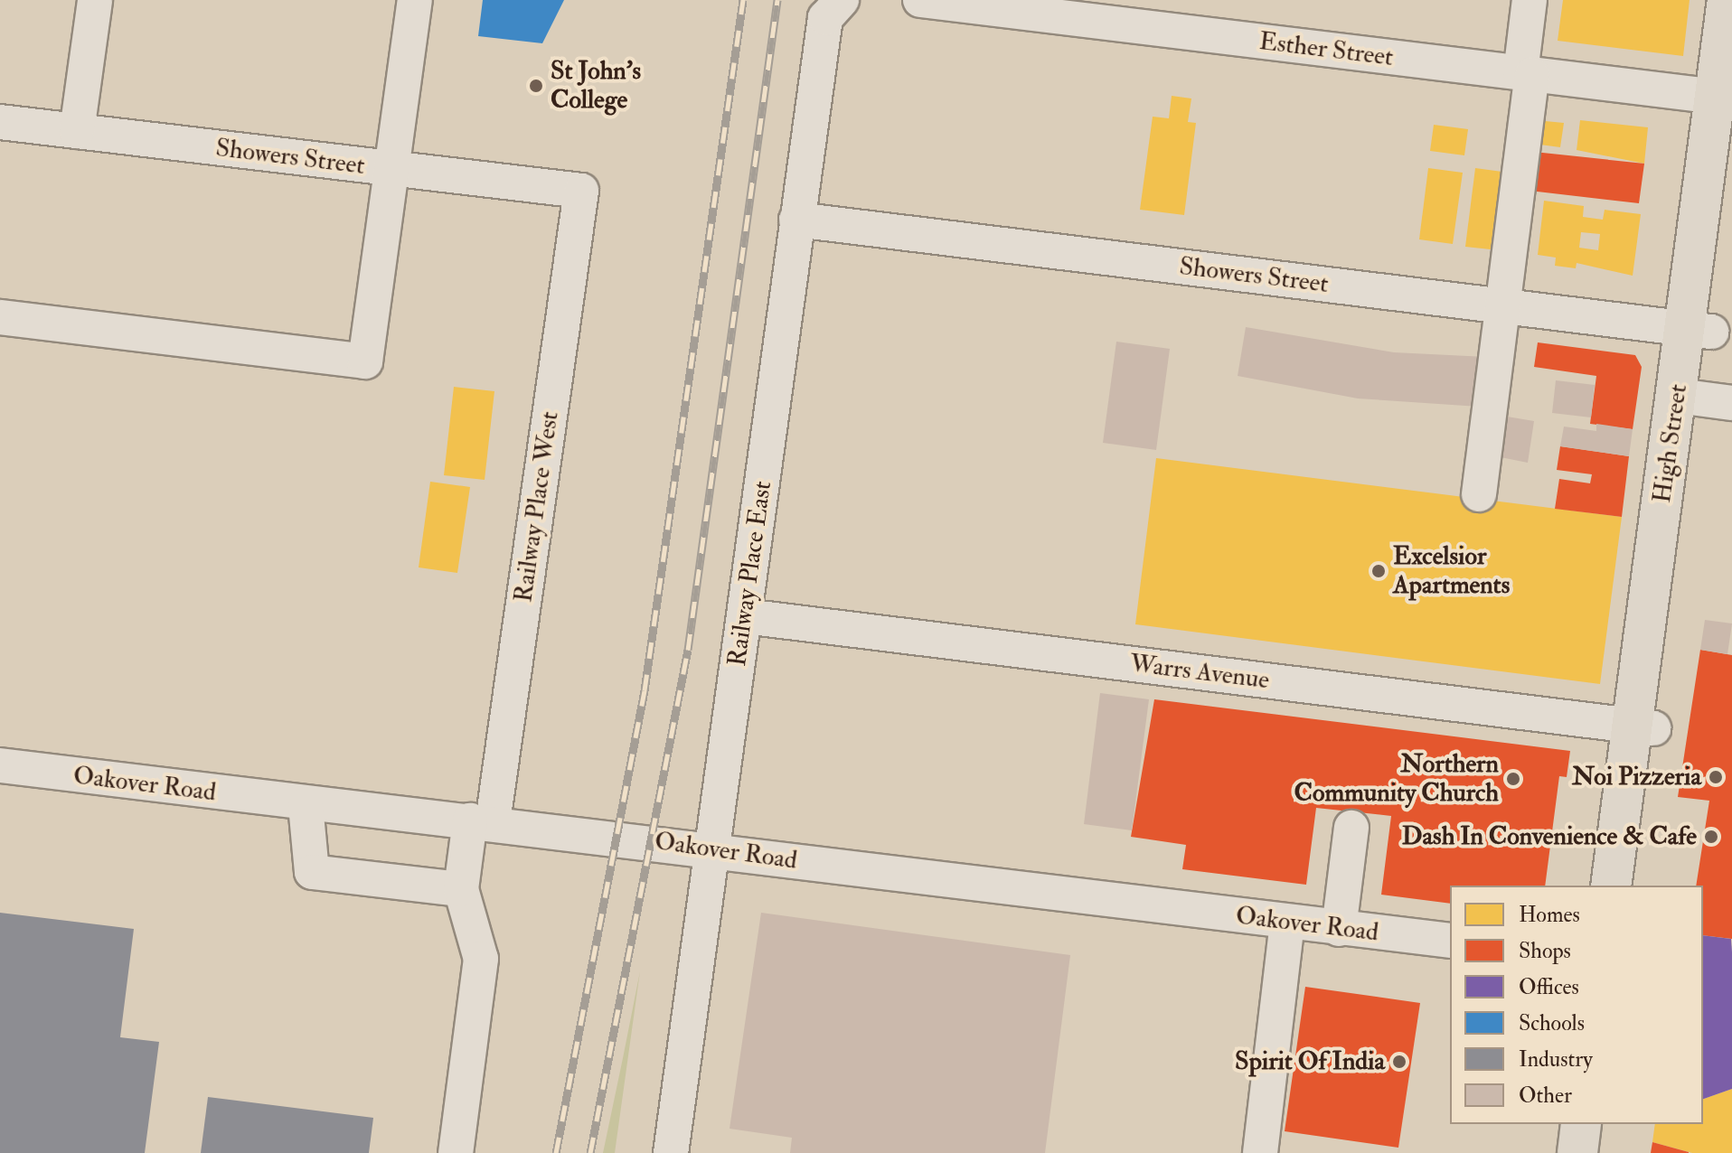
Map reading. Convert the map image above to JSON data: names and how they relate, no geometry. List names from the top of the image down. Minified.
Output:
{"streets":{"main road":["High Street"],"street":["Esther Street","Showers Street","Railway Place West","Railway Place East","Warrs Avenue","Oakover Road"]},"crossings":[["Esther Street","High Street"],["Showers Street","High Street"],["Showers Street","Railway Place West"],["Showers Street","Railway Place East"],["High Street","Warrs Avenue"],["Railway Place West","Oakover Road"],["Railway Place East","Warrs Avenue"],["Railway Place East","Oakover Road"]],"places":["St John's College","Excelsior Apartments","Noi Pizzeria","Northern Community Church","Dash In Convenience & Cafe","Spirit Of India"],"legend":["Homes","Shops","Offices","Schools","Industry","Other"]}
